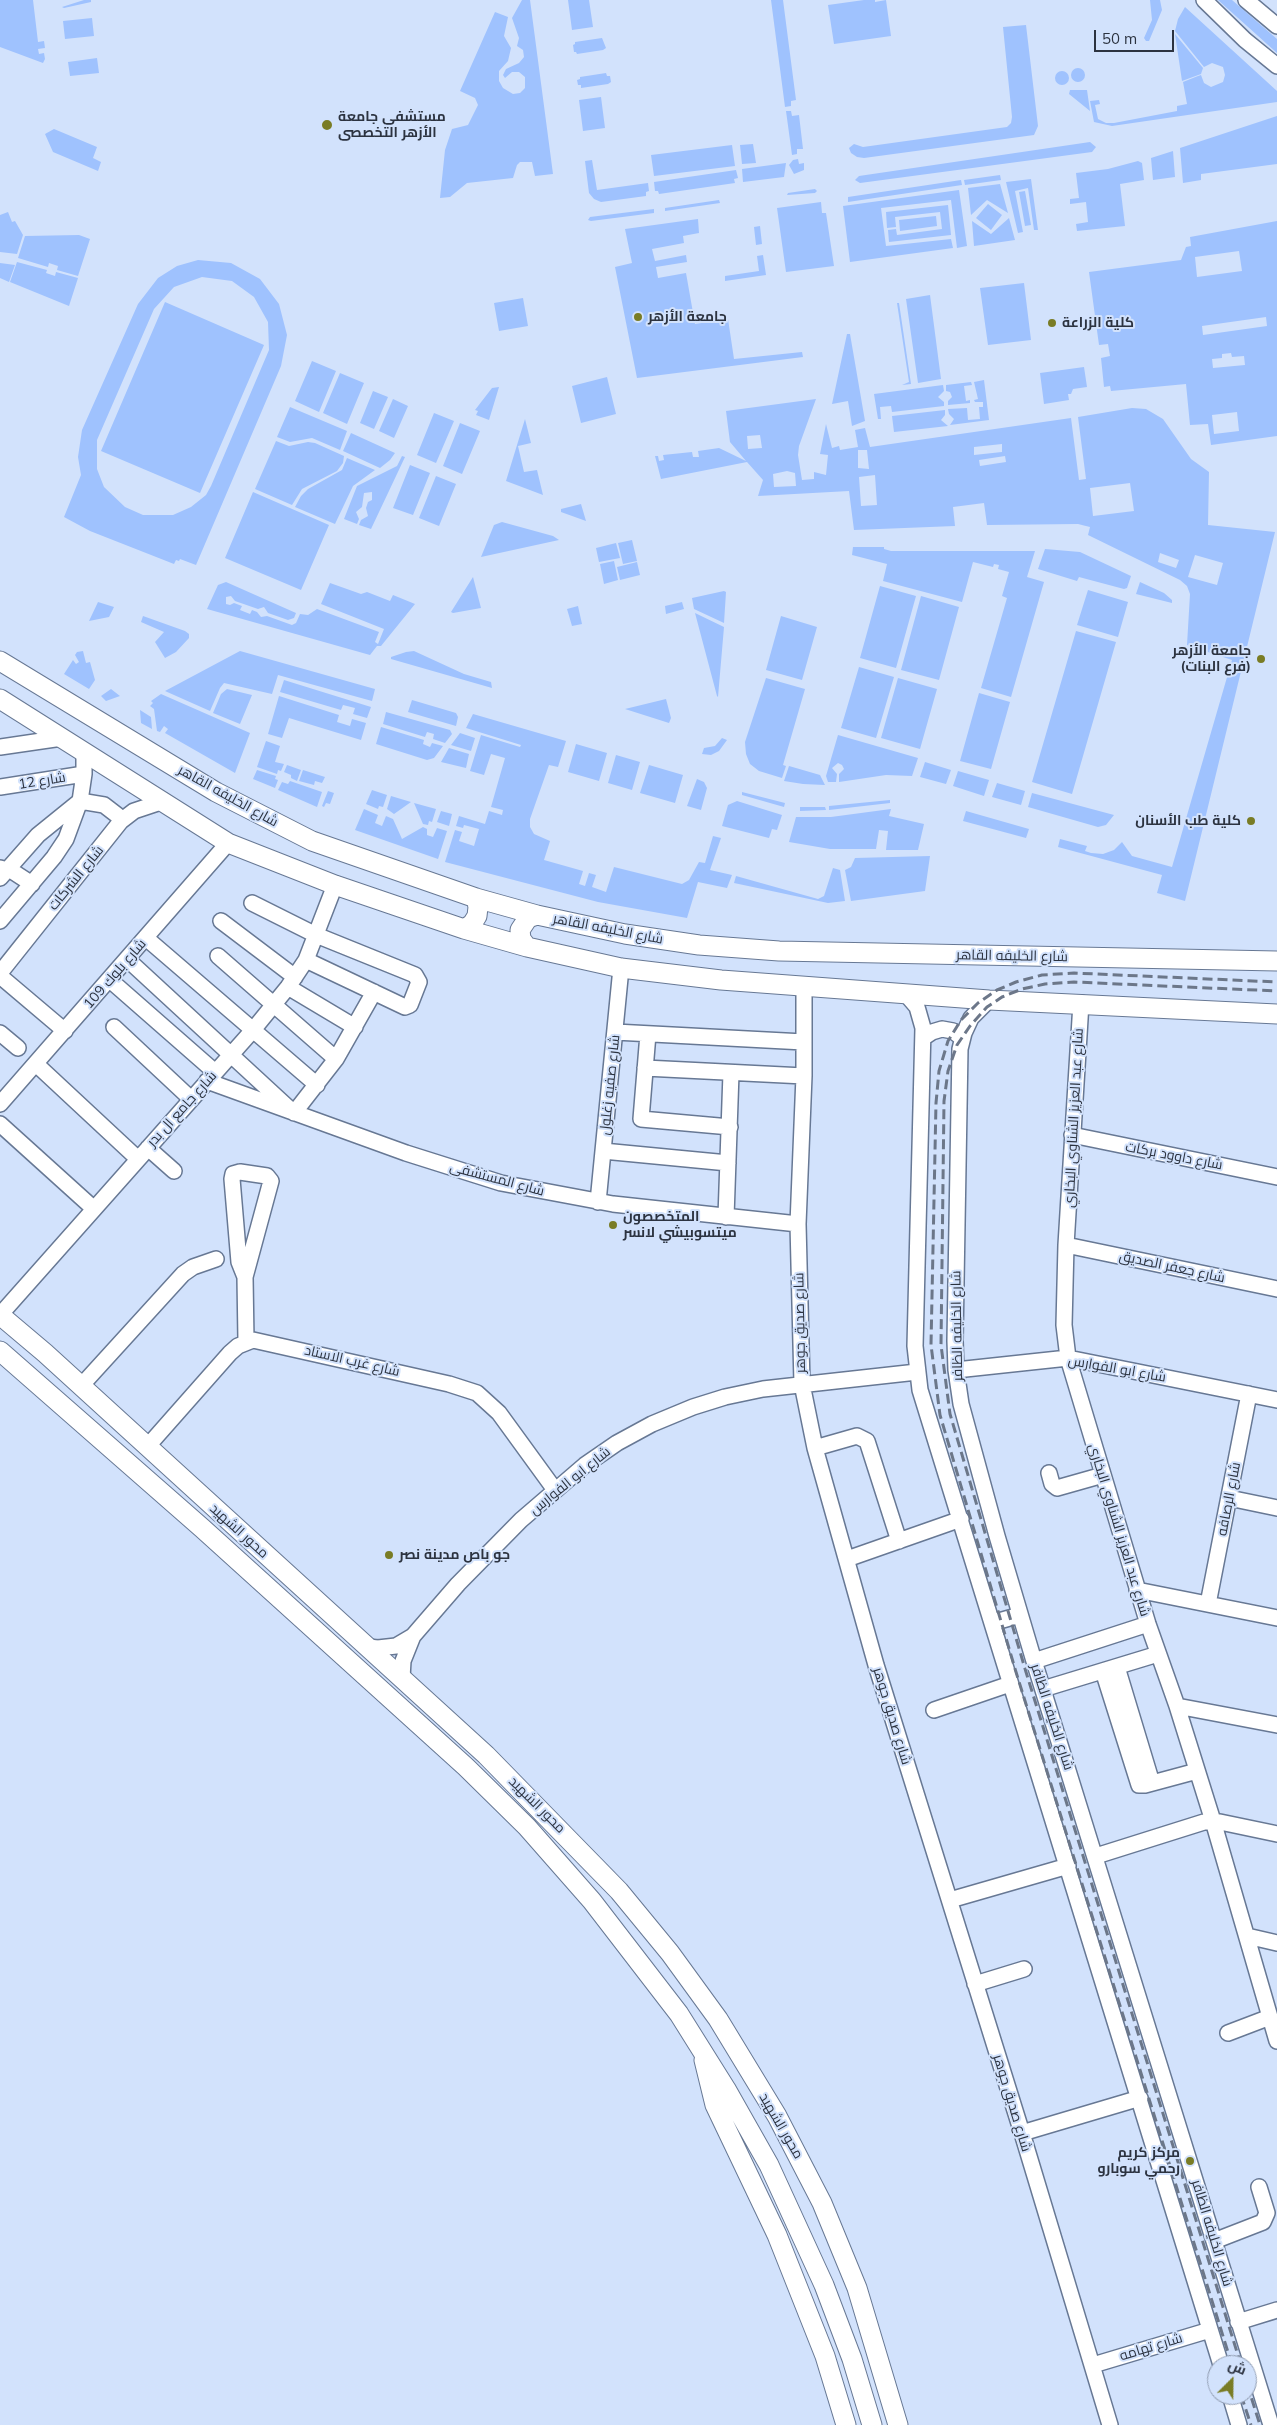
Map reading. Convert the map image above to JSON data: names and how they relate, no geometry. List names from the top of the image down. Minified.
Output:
{"streets":{"main road":["شارع الخليفه القاهر","محور الشهيد"],"street":["شارع 12","شارع الشركات","شارع بلوك 109","شارع صفيه زغلول","شارع جامع ال بدر","شارع عبد العزيز الشناوي البخاري","شارع داوود بركات","شارع المستشفى","شارع جعفر الصديق","شارع صديق جوهر","شارع الخليفه الظافر","شارع غرب الاستاد","شارع ابو الفوارس","شارع الرصافه","شارع تهامه"]},"crossings":[["شارع صفيه زغلول","شارع المستشفى"],["شارع جامع ال بدر","شارع المستشفى"],["شارع جامع ال بدر","محور الشهيد"],["شارع عبد العزيز الشناوي البخاري","شارع داوود بركات"],["شارع عبد العزيز الشناوي البخاري","شارع جعفر الصديق"],["شارع عبد العزيز الشناوي البخاري","شارع ابو الفوارس"],["شارع المستشفى","شارع صديق جوهر"],["شارع صديق جوهر","شارع ابو الفوارس"],["شارع صديق جوهر","شارع تهامه"],["شارع الخليفه الظافر","شارع ابو الفوارس"],["شارع الخليفه الظافر","شارع تهامه"],["شارع غرب الاستاد","شارع ابو الفوارس"],["شارع ابو الفوارس","شارع الرصافه"],["شارع ابو الفوارس","محور الشهيد"]],"places":["مستشفى جامعة الأزهر التخصصى","جامعة الأزهر","كلية الزراعة","جامعة الأزهر (فرع البنات)","كلية طب الأسنان","المتخصصون ميتسوبيشي لانسر","جو باص مدينة نصر","مركز كريم رحمي سوبارو"],"scale_bar":"50 m","north":"top right"}
